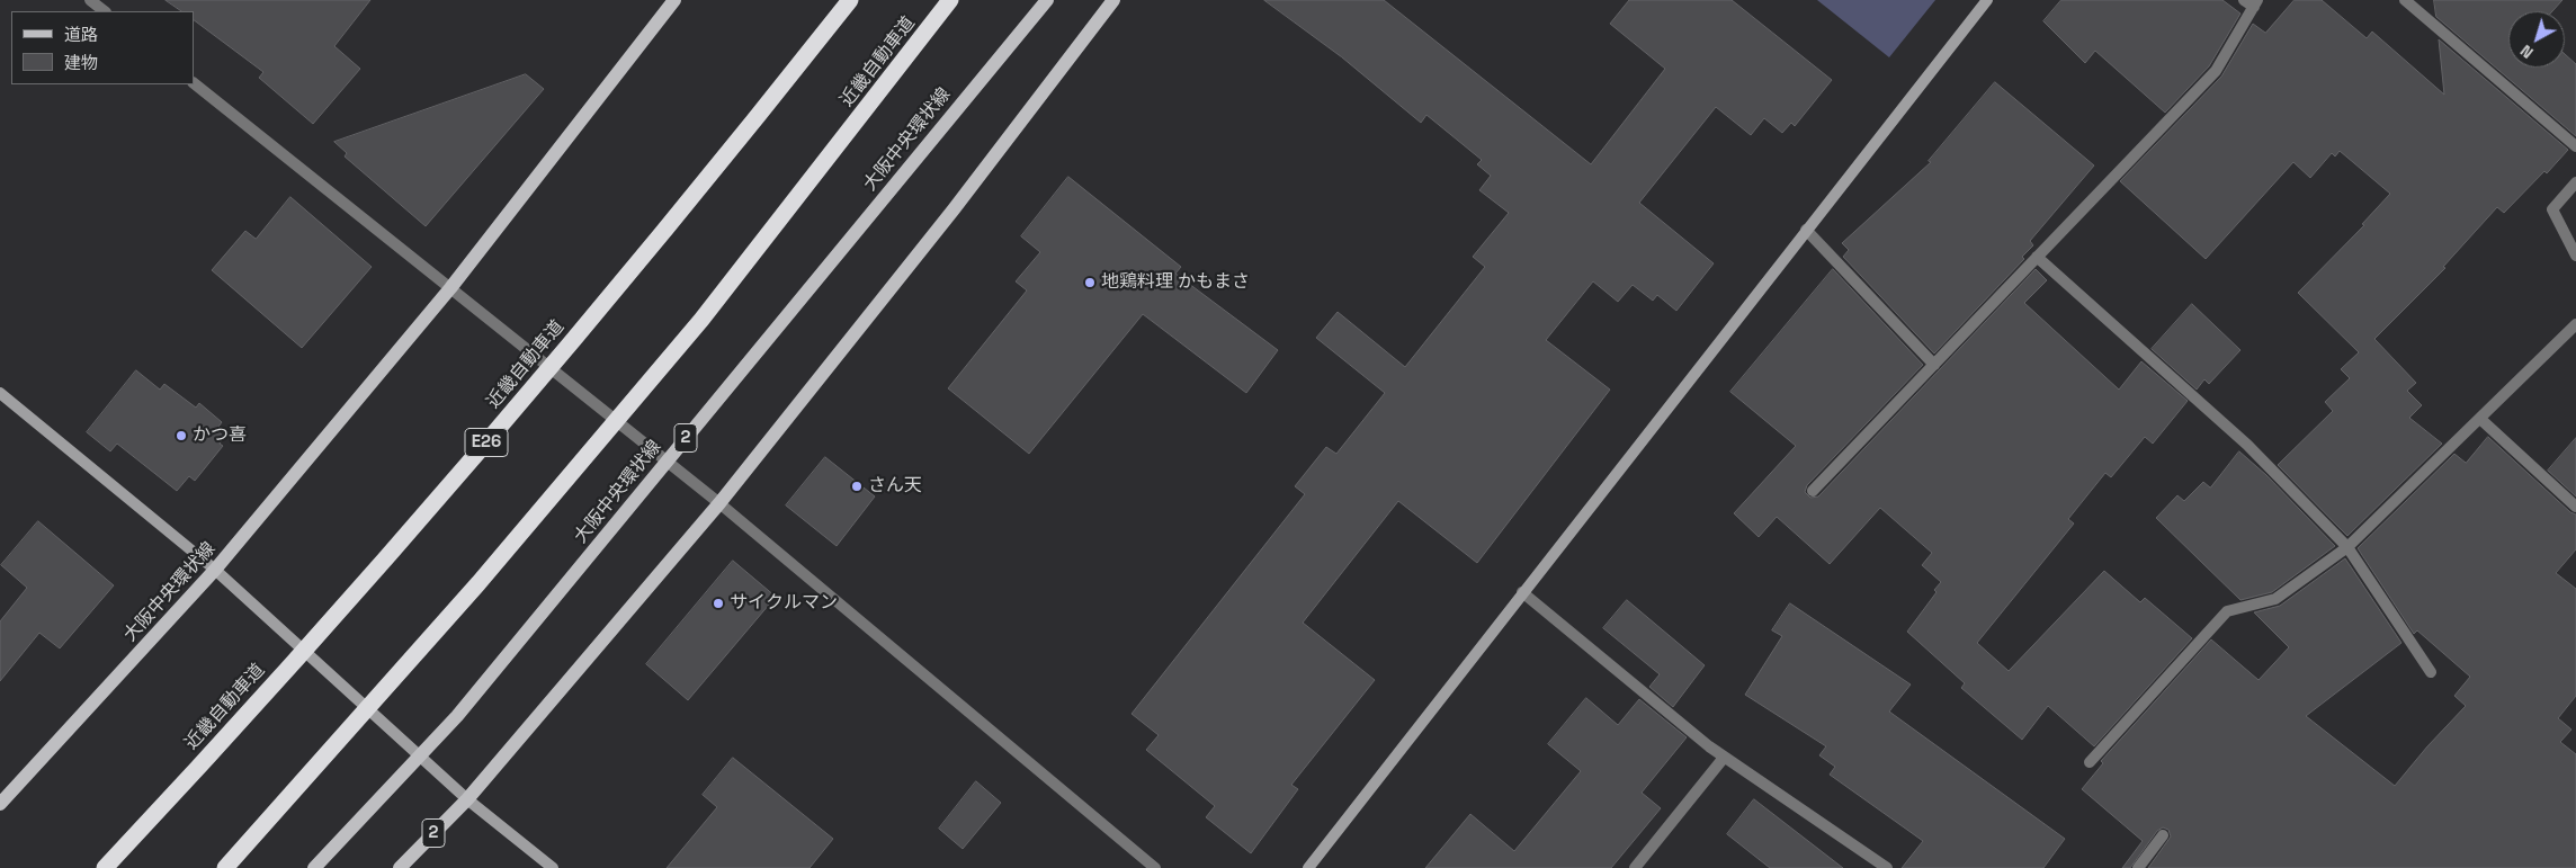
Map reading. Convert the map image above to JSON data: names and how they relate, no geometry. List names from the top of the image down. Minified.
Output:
{"streets":{"highway":["近畿自動車道","E26"],"main road":["大阪中央環状線","2"]},"places":["地鶏料理 かもまさ","かつ喜","さん天","サイクルマン"],"legend":["道路","建物"],"north":"bottom left"}
